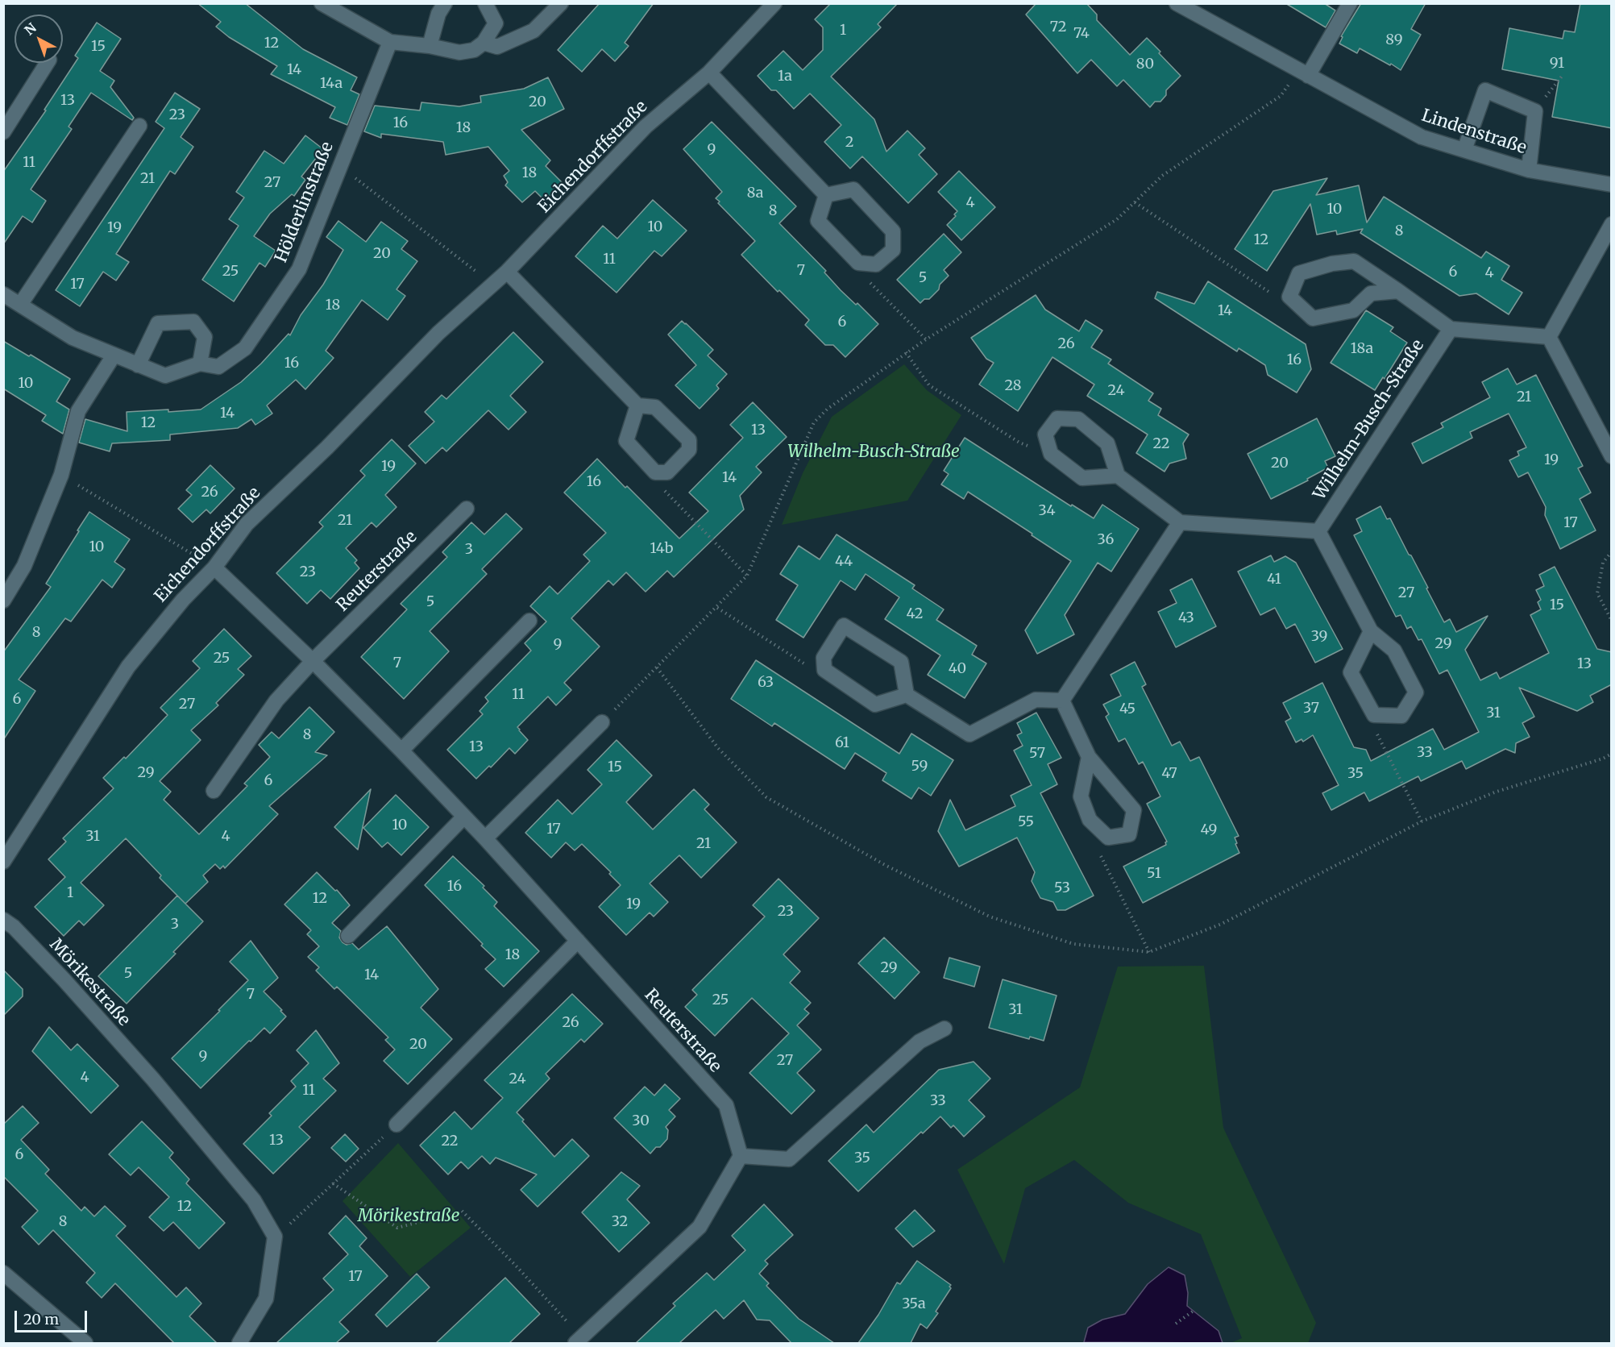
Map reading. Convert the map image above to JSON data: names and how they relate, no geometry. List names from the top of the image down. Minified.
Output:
{"streets":{"street":["Lindenstraße","Eichendorffstraße","Hölderlinstraße","Wilhelm-Busch-Straße","Reuterstraße","Mörikestraße"]},"crossings":[["Eichendorffstraße","Reuterstraße"]],"parks":["Wilhelm-Busch-Straße","Mörikestraße"],"house_numbers":["72","1","74","89","12","15","91","80","14","1a","14a","13","20","23","16","18","2","9","11","18","21","27","8a","4","10","8","10","19","8","12","20","11","7","25","6","4","5","17","18","14","6","26","18a","16","16","10","28","24","21","14","12","13","22","19","20","19","14","16","26","34","21","17","36","10","14b","3","44","23","41","27","5","15","42","43","8","39","29","9","25","7","13","40","63","11","6","27","37","45","31","8","61","13","33","57","59","15","29","47","35","6","55","10","17","49","31","4","21","51","16","53","1","12","19","23","3","18","29","5","14","7","25","31","26","20","9","27","4","24","11","33","30","13","22","6","35","12","8","32","17","35a"],"scale_bar":"20 m","north":"top left"}
